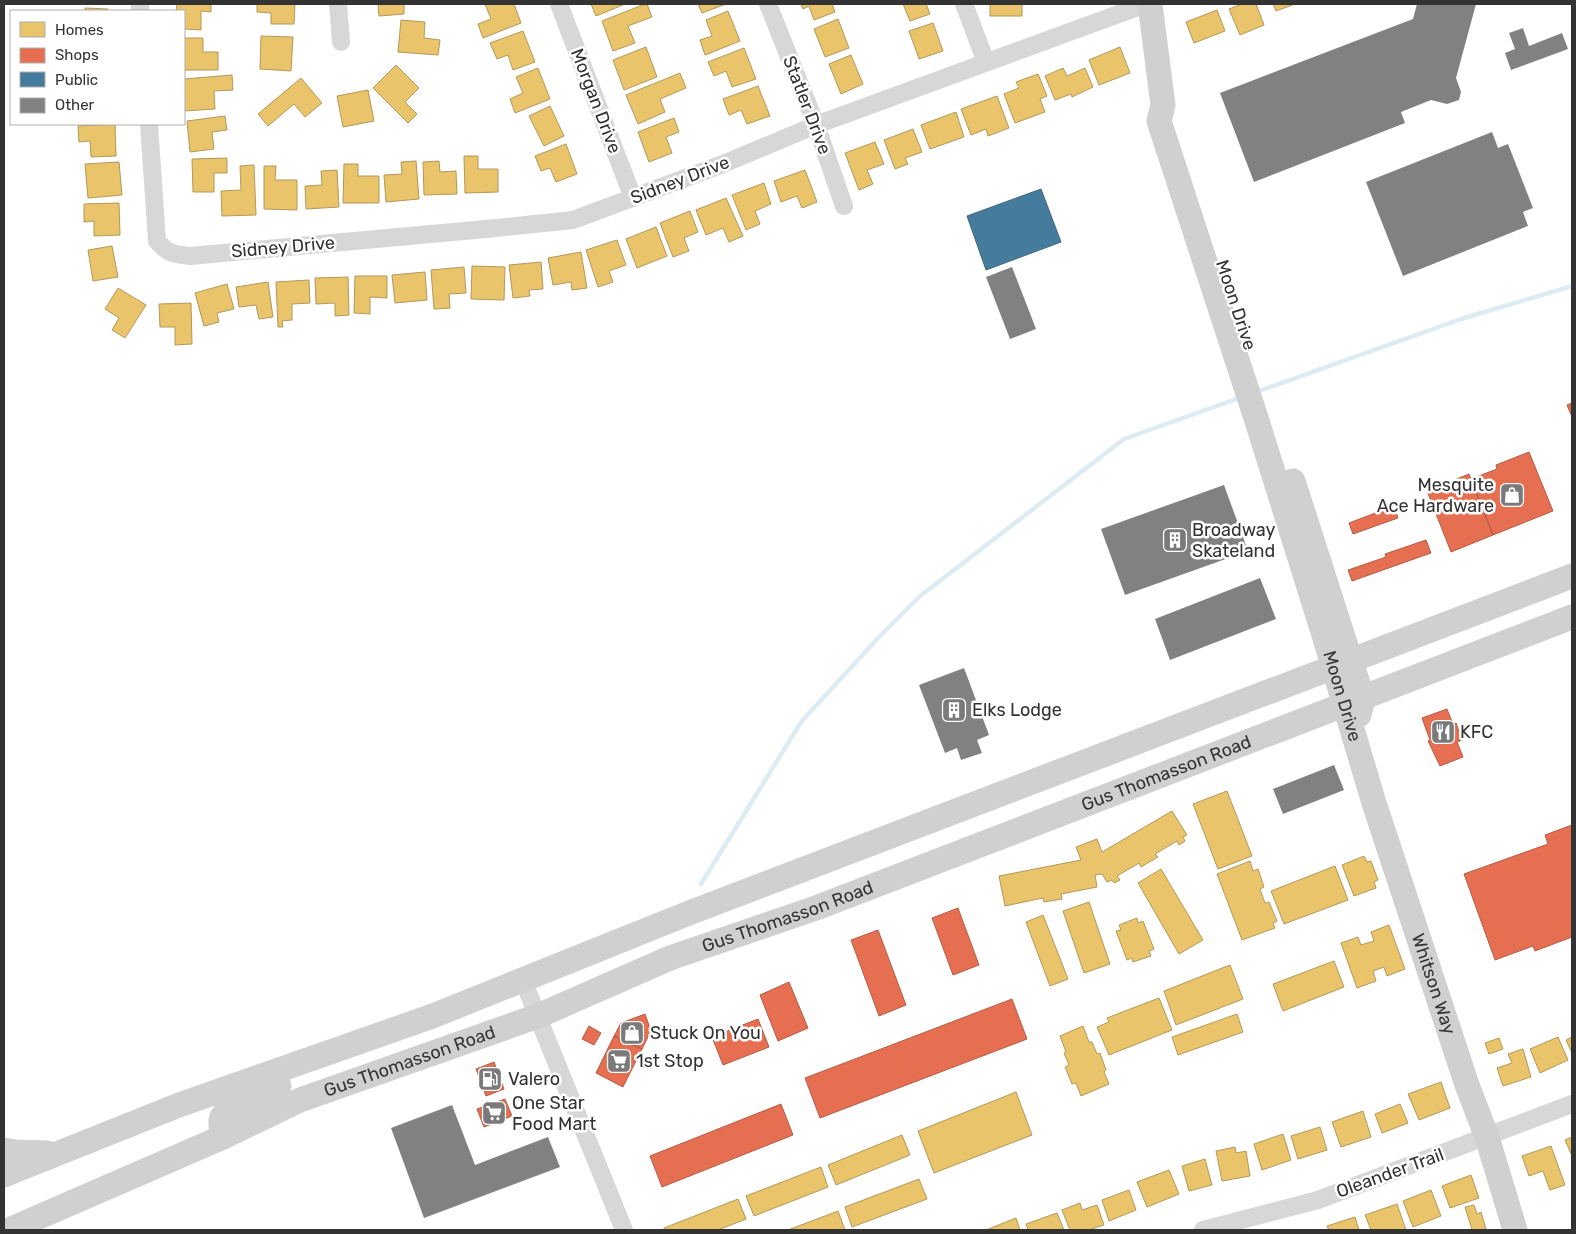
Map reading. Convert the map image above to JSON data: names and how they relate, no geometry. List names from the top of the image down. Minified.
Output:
{"streets":{"main road":["Moon Drive","Gus Thomasson Road","Whitson Way"],"street":["Morgan Drive","Statler Drive","Sidney Drive","Oleander Trail"]},"crossings":[["Morgan Drive","Sidney Drive"],["Statler Drive","Sidney Drive"],["Sidney Drive","Moon Drive"],["Moon Drive","Gus Thomasson Road"],["Moon Drive","Whitson Way"],["Whitson Way","Oleander Trail"]],"places":{"shop":["Mesquite Ace Hardware","Stuck On You"],"building":["Broadway Skateland","Elks Lodge"],"restaurant":["KFC"],"supermarket":["1st Stop","One Star Food Mart"],"fuel station":["Valero"]},"legend":["Homes","Shops","Public","Other"]}
